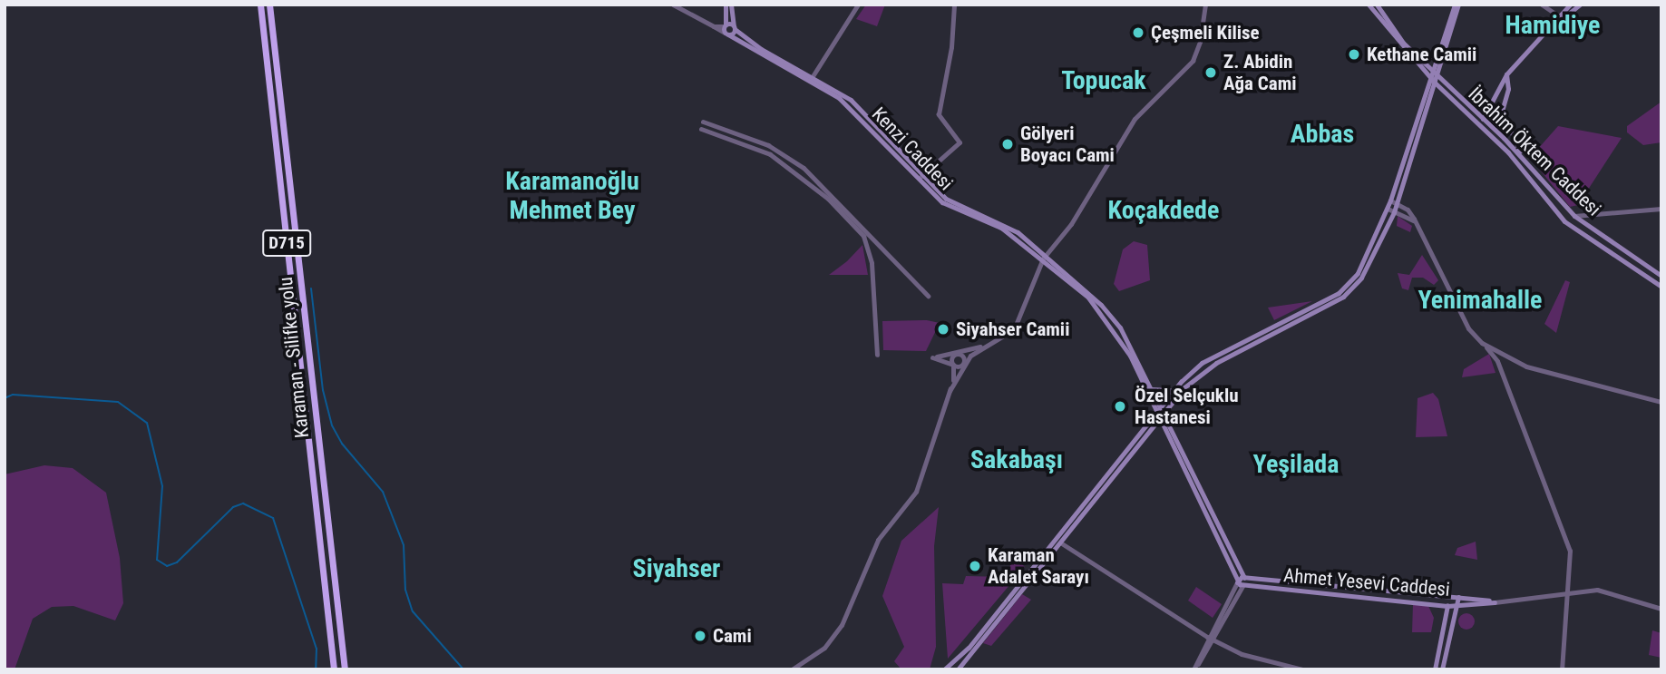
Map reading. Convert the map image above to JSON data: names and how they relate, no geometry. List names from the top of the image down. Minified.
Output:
{"streets":{"highway":["D715","Karaman - Silifke yolu"],"main road":["Kenzi Caddesi","İbrahim Öktem Caddesi","Ahmet Yesevi Caddesi"]},"districts":["Hamidiye","Topucak","Abbas","Karamanoğlu Mehmet Bey","Koçakdede","Yenimahalle","Sakabaşı","Yeşilada","Siyahser"],"places":["Çeşmeli Kilise","Kethane Camii","Z. Abidin Ağa Cami","Gölyeri Boyacı Cami","Siyahser Camii","Özel Selçuklu Hastanesi","Karaman Adalet Sarayı","Cami"]}
